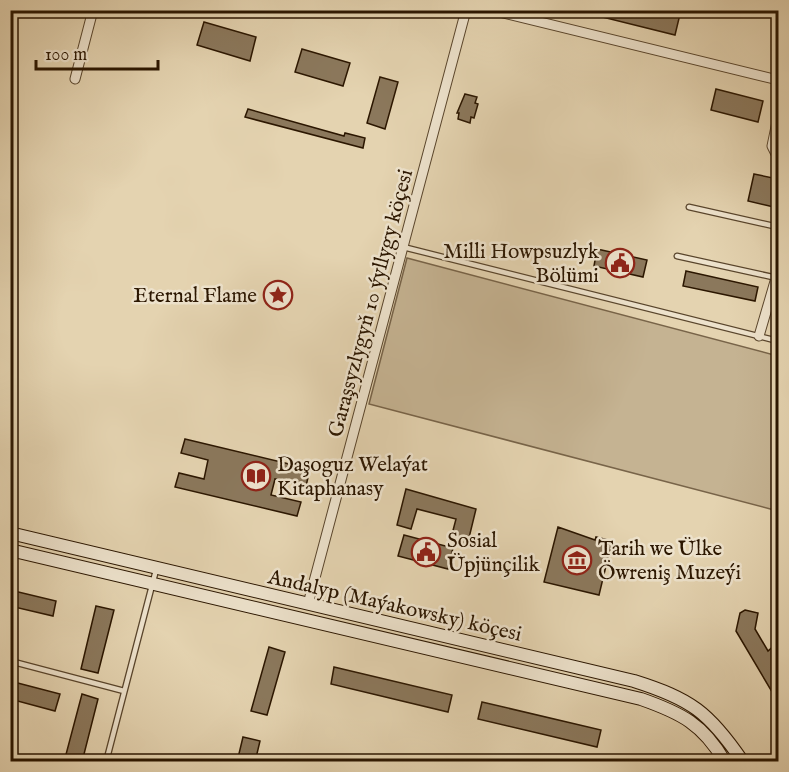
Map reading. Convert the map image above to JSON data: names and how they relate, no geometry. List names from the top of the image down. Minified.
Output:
{"streets":{"main road":["Andalyp (Maýakowsky) köçesi"],"street":["Garaşsyzlygyň 10 ýyllygy köçesi"]},"crossings":[["Garaşsyzlygyň 10 ýyllygy köçesi","Andalyp (Maýakowsky) köçesi"]],"places":{"public building":["Milli Howpsuzlyk Bölümi","Sosial Üpjünçilik"],"place":["Eternal Flame"],"library":["Daşoguz Welaýat Kitaphanasy"],"museum":["Tarih we Ülke Öwreniş Muzeýi"]},"scale_bar":"100 m"}
